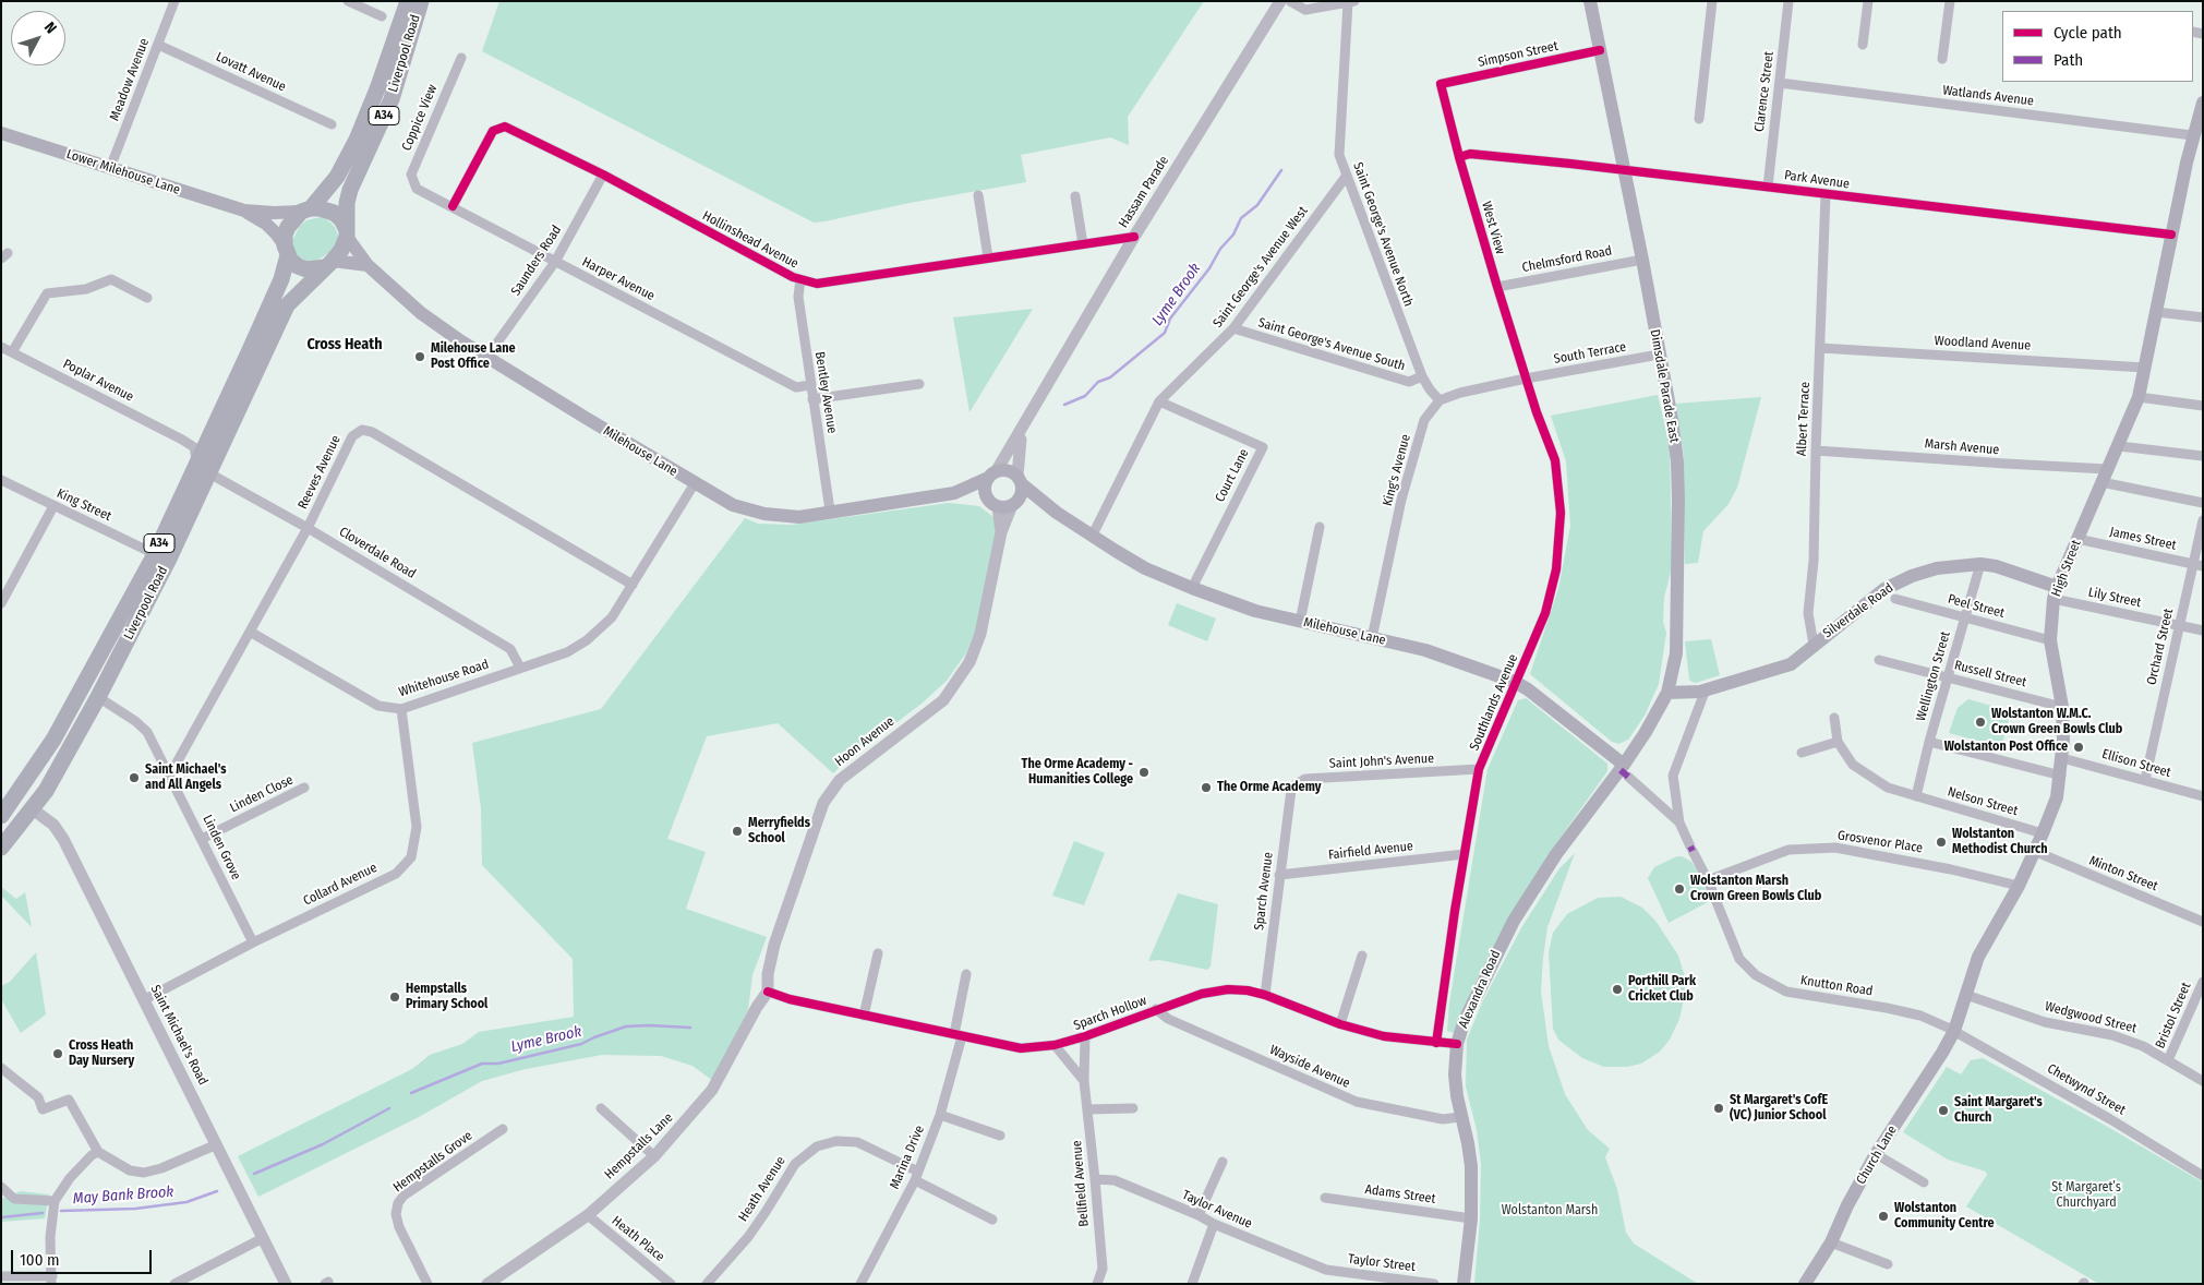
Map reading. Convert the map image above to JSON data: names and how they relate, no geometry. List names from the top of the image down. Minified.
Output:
{"streets":{"highway":["Liverpool Road","A34"],"main road":["Lower Milehouse Lane","Dimsdale Parade East","Milehouse Lane","High Street","Silverdale Road","Alexandra Road","Church Lane"],"street":["Simpson Street","Lovatt Avenue","Meadow Avenue","Clarence Street","Watlands Avenue","Coppice View","Park Avenue","Hassam Parade","West View","Saint George's Avenue North","Hollinshead Avenue","Chelmsford Road","Saunders Road","Saint George's Avenue West","Harper Avenue","Woodland Avenue","Saint George's Avenue South","South Terrace","Poplar Avenue","Bentley Avenue","Albert Terrace","Marsh Avenue","King's Avenue","Reeves Avenue","Court Lane","King Street","James Street","Cloverdale Road","Lily Street","Peel Street","Orchard Street","Russell Street","Wellington Street","Whitehouse Road","Southlands Avenue","Hoon Avenue","Saint John's Avenue","Ellison Street","Linden Close","Nelson Street","Grosvenor Place","Linden Grove","Fairfield Avenue","Minton Street","Collard Avenue","Sparch Avenue","Knutton Road","Sparch Hollow","Bristol Street","Wedgwood Street","Saint Michael's Road","Wayside Avenue","Chetwynd Street","Hempstalls Lane","Marina Drive","Hempstalls Grove","Bellfield Avenue","Heath Avenue","Adams Street","Taylor Avenue","Heath Place","Taylor Street"]},"crossings":[["Liverpool Road","A34"],["Liverpool Road","Lower Milehouse Lane"],["Liverpool Road","Poplar Avenue"],["Liverpool Road","Milehouse Lane"],["Liverpool Road","King Street"],["Liverpool Road","Cloverdale Road"],["Liverpool Road","Linden Grove"],["Liverpool Road","Saint Michael's Road"],["Simpson Street","West View"],["Simpson Street","Dimsdale Parade East"],["Lovatt Avenue","Meadow Avenue"],["Meadow Avenue","Lower Milehouse Lane"],["Clarence Street","Watlands Avenue"],["Clarence Street","Park Avenue"],["Watlands Avenue","High Street"],["A34","Saint Michael's Road"],["Coppice View","Harper Avenue"],["Lower Milehouse Lane","Milehouse Lane"],["Park Avenue","West View"],["Park Avenue","Dimsdale Parade East"],["Park Avenue","Albert Terrace"],["Park Avenue","High Street"],["Hassam Parade","Hollinshead Avenue"],["Hassam Parade","Milehouse Lane"],["Hassam Parade","Hoon Avenue"],["West View","Chelmsford Road"],["West View","South Terrace"],["West View","Southlands Avenue"],["Saint George's Avenue North","Saint George's Avenue West"],["Saint George's Avenue North","Saint George's Avenue South"],["Saint George's Avenue North","King's Avenue"],["Hollinshead Avenue","Saunders Road"],["Hollinshead Avenue","Harper Avenue"],["Hollinshead Avenue","Bentley Avenue"],["Chelmsford Road","Dimsdale Parade East"],["Saunders Road","Harper Avenue"],["Saunders Road","Milehouse Lane"],["Saint George's Avenue West","Saint George's Avenue South"],["Saint George's Avenue West","Milehouse Lane"],["Saint George's Avenue West","Court Lane"],["Harper Avenue","Bentley Avenue"],["Woodland Avenue","Albert Terrace"],["Woodland Avenue","High Street"],["South Terrace","Dimsdale Parade East"],["South Terrace","Southlands Avenue"],["Poplar Avenue","Cloverdale Road"],["Dimsdale Parade East","Milehouse Lane"],["Dimsdale Parade East","Silverdale Road"],["Dimsdale Parade East","Alexandra Road"],["Bentley Avenue","Milehouse Lane"],["Albert Terrace","Marsh Avenue"],["Albert Terrace","Silverdale Road"],["Marsh Avenue","High Street"],["Milehouse Lane","King's Avenue"],["Milehouse Lane","Court Lane"],["Milehouse Lane","Whitehouse Road"],["Milehouse Lane","Southlands Avenue"],["Milehouse Lane","Hoon Avenue"],["Milehouse Lane","Alexandra Road"],["Reeves Avenue","Cloverdale Road"],["Reeves Avenue","Whitehouse Road"],["Reeves Avenue","Linden Grove"],["James Street","High Street"],["James Street","Orchard Street"],["Cloverdale Road","Whitehouse Road"],["High Street","Lily Street"],["High Street","Peel Street"],["High Street","Silverdale Road"],["High Street","Russell Street"],["High Street","Ellison Street"],["High Street","Nelson Street"],["High Street","Grosvenor Place"],["High Street","Minton Street"],["High Street","Knutton Road"],["High Street","Wedgwood Street"],["High Street","Chetwynd Street"],["High Street","Church Lane"],["Lily Street","Silverdale Road"],["Lily Street","Orchard Street"],["Peel Street","Wellington Street"],["Silverdale Road","Wellington Street"],["Orchard Street","Ellison Street"],["Russell Street","Wellington Street"],["Wellington Street","Nelson Street"],["Whitehouse Road","Collard Avenue"],["Southlands Avenue","Saint John's Avenue"],["Southlands Avenue","Fairfield Avenue"],["Southlands Avenue","Sparch Hollow"],["Hoon Avenue","Sparch Hollow"],["Hoon Avenue","Hempstalls Lane"],["Saint John's Avenue","Sparch Avenue"],["Linden Close","Linden Grove"],["Grosvenor Place","Knutton Road"],["Linden Grove","Collard Avenue"],["Fairfield Avenue","Sparch Avenue"],["Collard Avenue","Saint Michael's Road"],["Sparch Avenue","Sparch Hollow"],["Knutton Road","Chetwynd Street"],["Knutton Road","Church Lane"],["Alexandra Road","Sparch Hollow"],["Alexandra Road","Wayside Avenue"],["Alexandra Road","Adams Street"],["Sparch Hollow","Wayside Avenue"],["Sparch Hollow","Hempstalls Lane"],["Sparch Hollow","Marina Drive"],["Sparch Hollow","Bellfield Avenue"],["Bristol Street","Wedgwood Street"],["Chetwynd Street","Church Lane"],["Hempstalls Lane","Heath Place"],["Marina Drive","Heath Avenue"],["Bellfield Avenue","Taylor Avenue"],["Taylor Avenue","Taylor Street"]],"districts":["Cross Heath"],"water":["Lyme Brook","May Bank Brook"],"parks":["St Margaret’s Churchyard","Wolstanton Marsh"],"places":["Milehouse Lane Post Office","Wolstanton W.M.C. Crown Green Bowls Club","Wolstanton Post Office","The Orme Academy - Humanities College","Saint Michael's and All Angels","The Orme Academy","Merryfields School","Wolstanton Methodist Church","Wolstanton Marsh Crown Green Bowls Club","Porthill Park Cricket Club","Hempstalls Primary School","Cross Heath Day Nursery","St Margaret's CofE (VC) Junior School","Saint Margaret's Church","Wolstanton Community Centre"],"legend":["Cycle path","Path"],"scale_bar":"100 m","north":"top right"}
